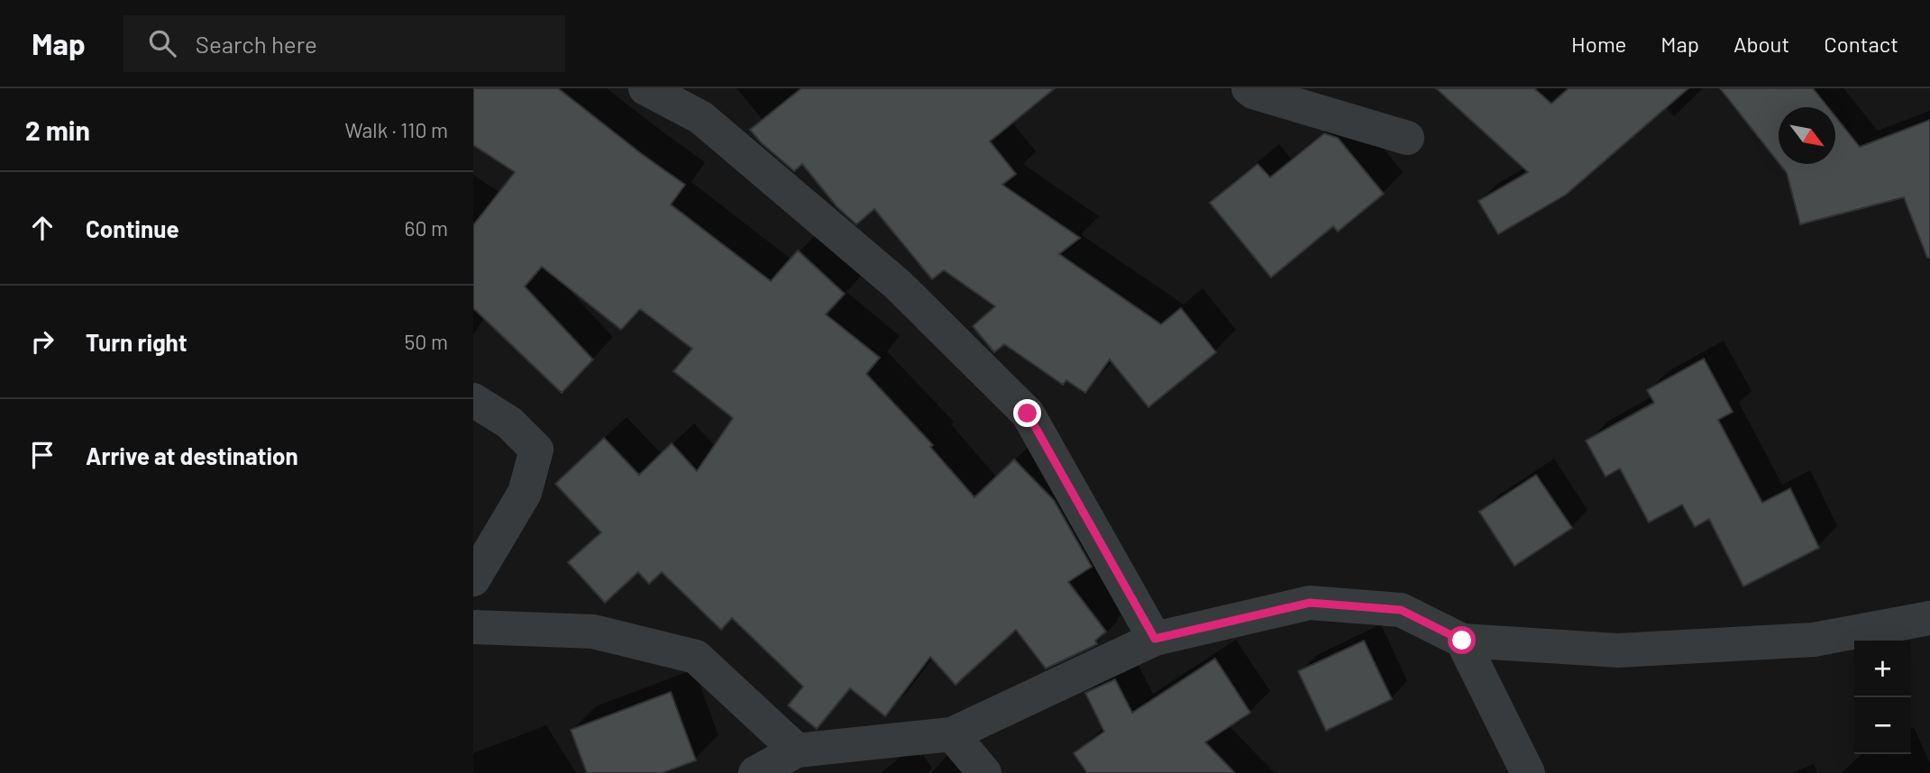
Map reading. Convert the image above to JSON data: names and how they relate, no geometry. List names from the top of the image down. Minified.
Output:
{"north":"bottom right","page":{"header":"Map","search":"Search here","nav":["Home","Map","About","Contact"],"heading":["2 min","Walk · 110 m"],"list":[["Continue","60 m"],["Turn right","50 m"],"Arrive at destination"],"map_buttons":["+","−"]}}
